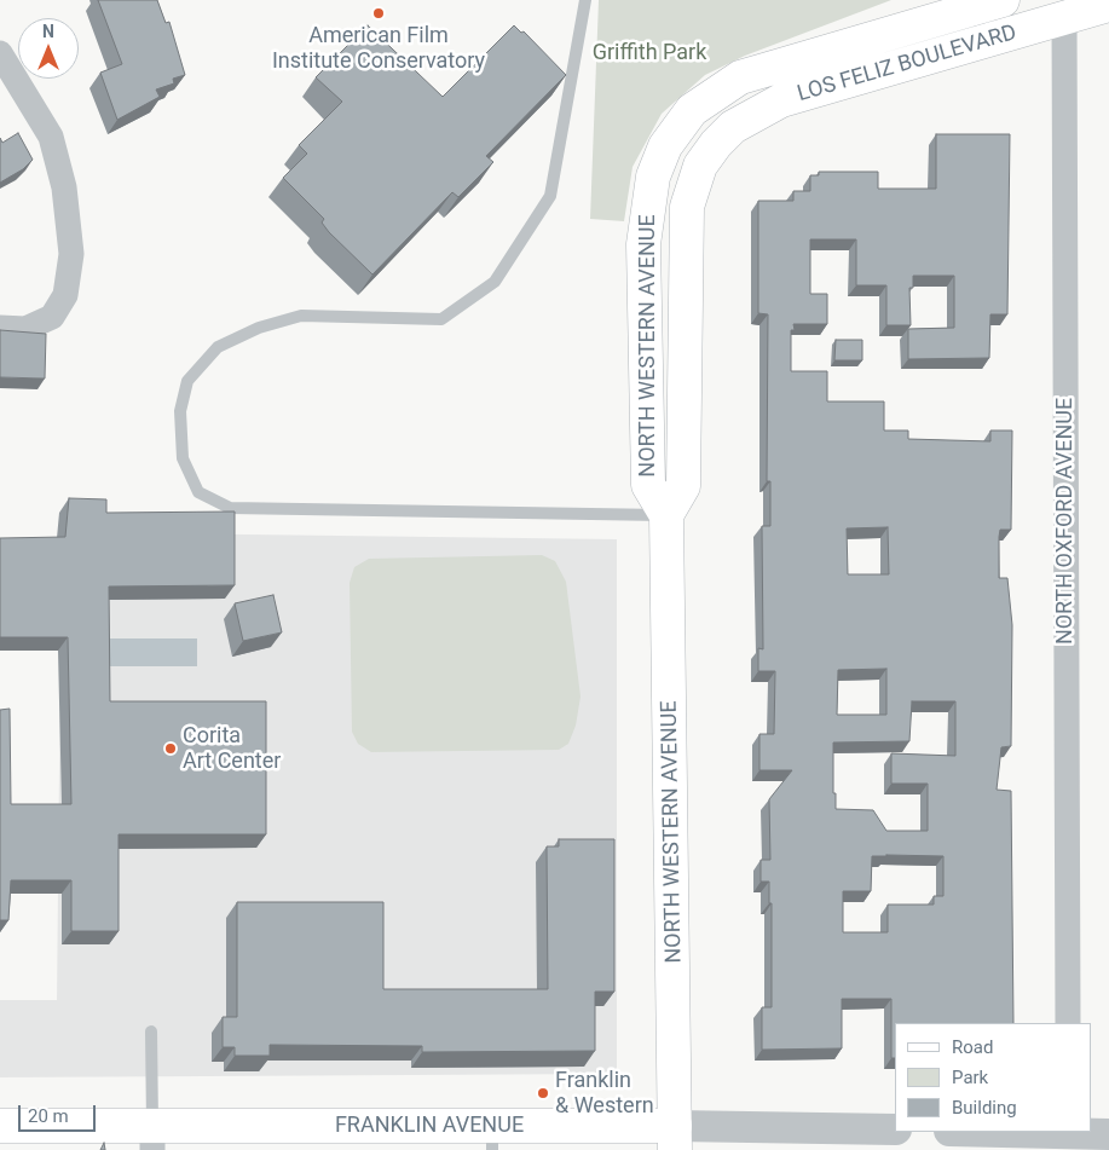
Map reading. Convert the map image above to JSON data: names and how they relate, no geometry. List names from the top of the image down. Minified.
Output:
{"streets":{"main road":["LOS FELIZ BOULEVARD","NORTH WESTERN AVENUE","FRANKLIN AVENUE"],"street":["NORTH OXFORD AVENUE"]},"crossings":[["LOS FELIZ BOULEVARD","NORTH WESTERN AVENUE"],["LOS FELIZ BOULEVARD","NORTH OXFORD AVENUE"],["NORTH WESTERN AVENUE","FRANKLIN AVENUE"]],"parks":["Griffith Park"],"places":["American Film Institute Conservatory","Corita Art Center","Franklin & Western"],"legend":["Road","Park","Building"],"scale_bar":"20 m","north":"top"}
